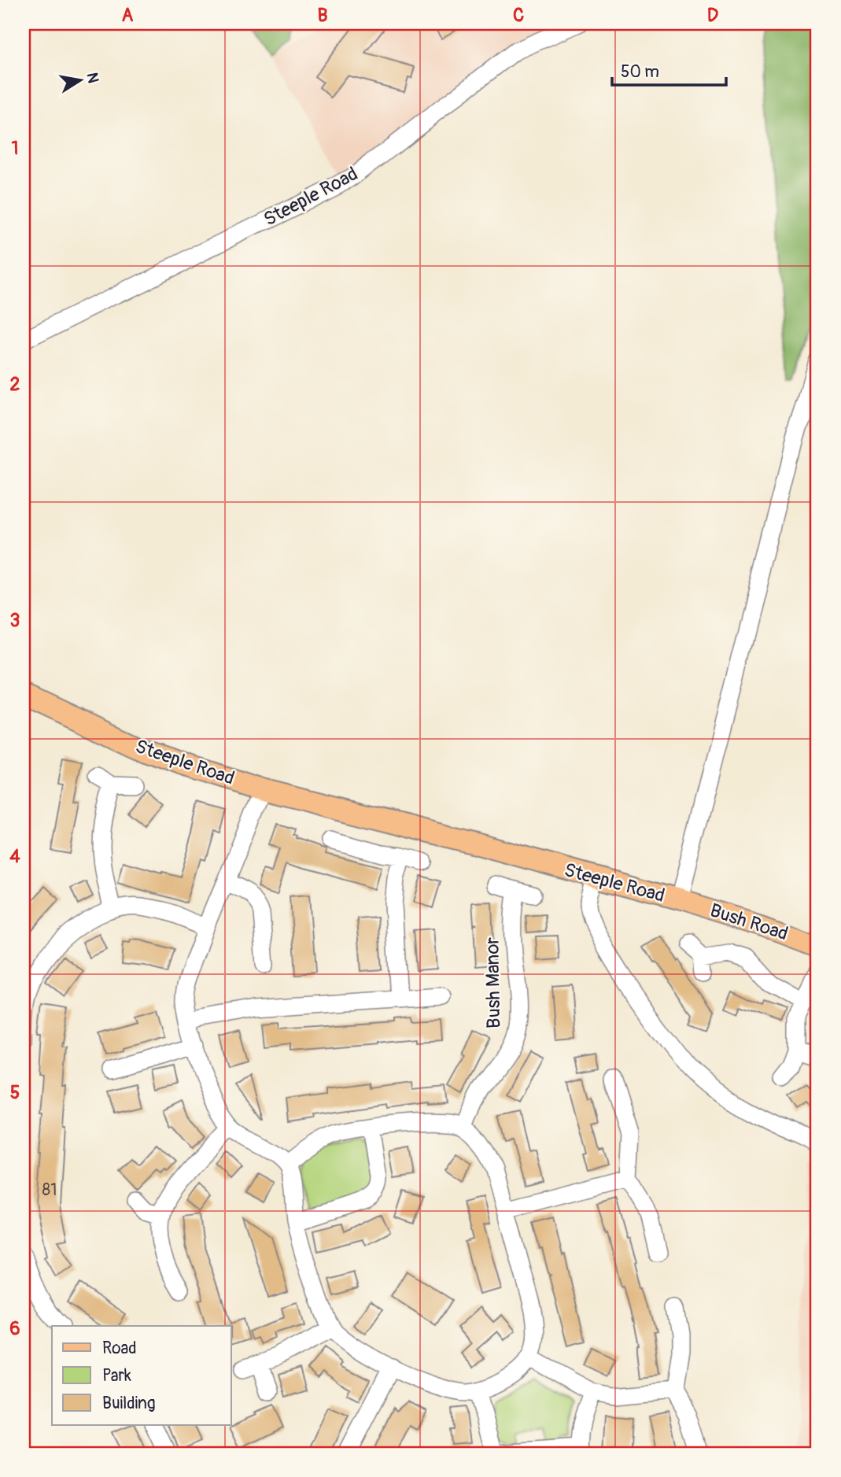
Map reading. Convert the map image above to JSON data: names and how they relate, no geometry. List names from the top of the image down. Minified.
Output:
{"streets":{"main road":["Steeple Road","Bush Road"],"street":["Bush Manor"]},"crossings":[["Steeple Road","Bush Road"]],"house_numbers":["81"],"legend":["Road","Park","Building"],"scale_bar":"50 m","north":"right","grid":{"columns":["A","B","C","D"],"rows":["1","2","3","4","5","6"]}}
